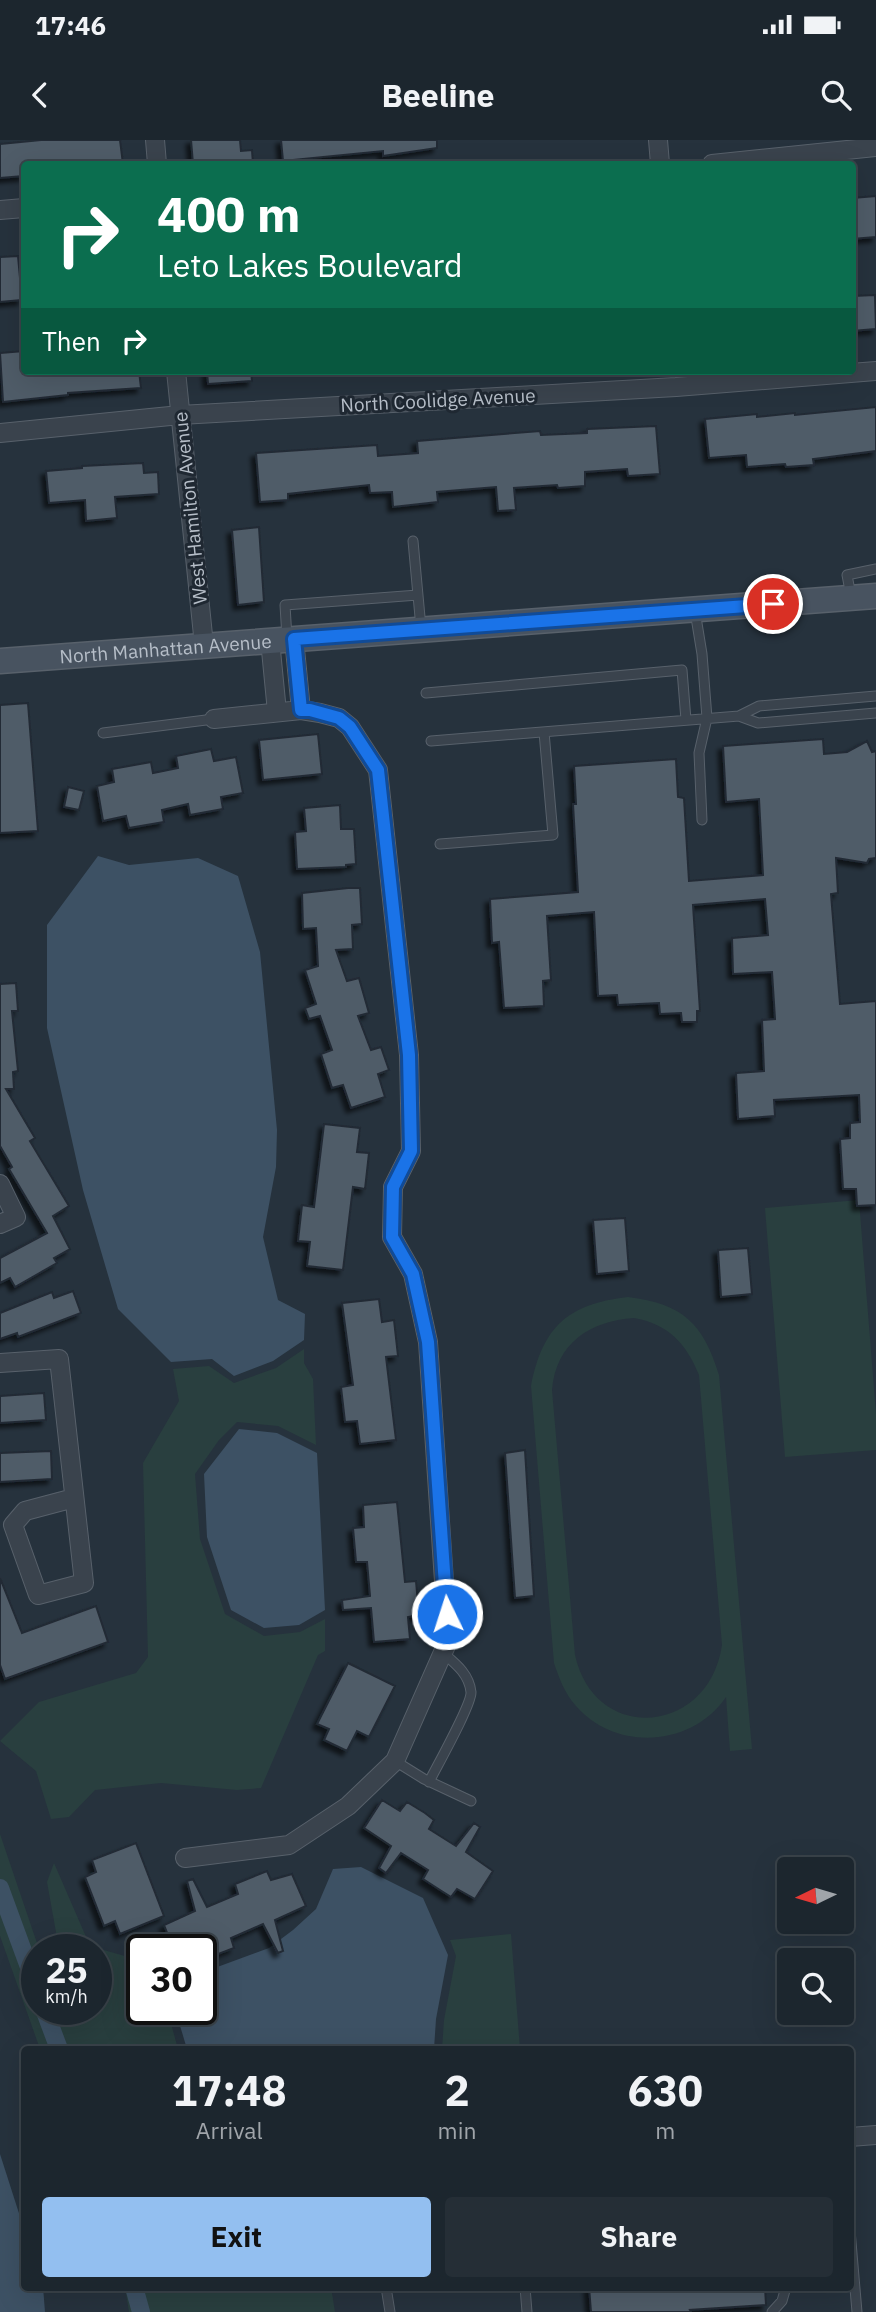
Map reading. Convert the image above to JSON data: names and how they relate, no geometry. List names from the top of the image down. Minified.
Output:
{"streets":{"street":["North Coolidge Avenue","West Hamilton Avenue","North Manhattan Avenue"]},"crossings":[["North Coolidge Avenue","West Hamilton Avenue"],["West Hamilton Avenue","North Manhattan Avenue"]],"north":"left","page":{"status":"17:46","header":"Beeline","turn":["400 m","Leto Lakes Boulevard"],"then":"Then","speed":"25 km/h","limit":"30","eta":["17:48","Arrival","2","min","630","m"],"buttons":["Exit","Share"]}}
